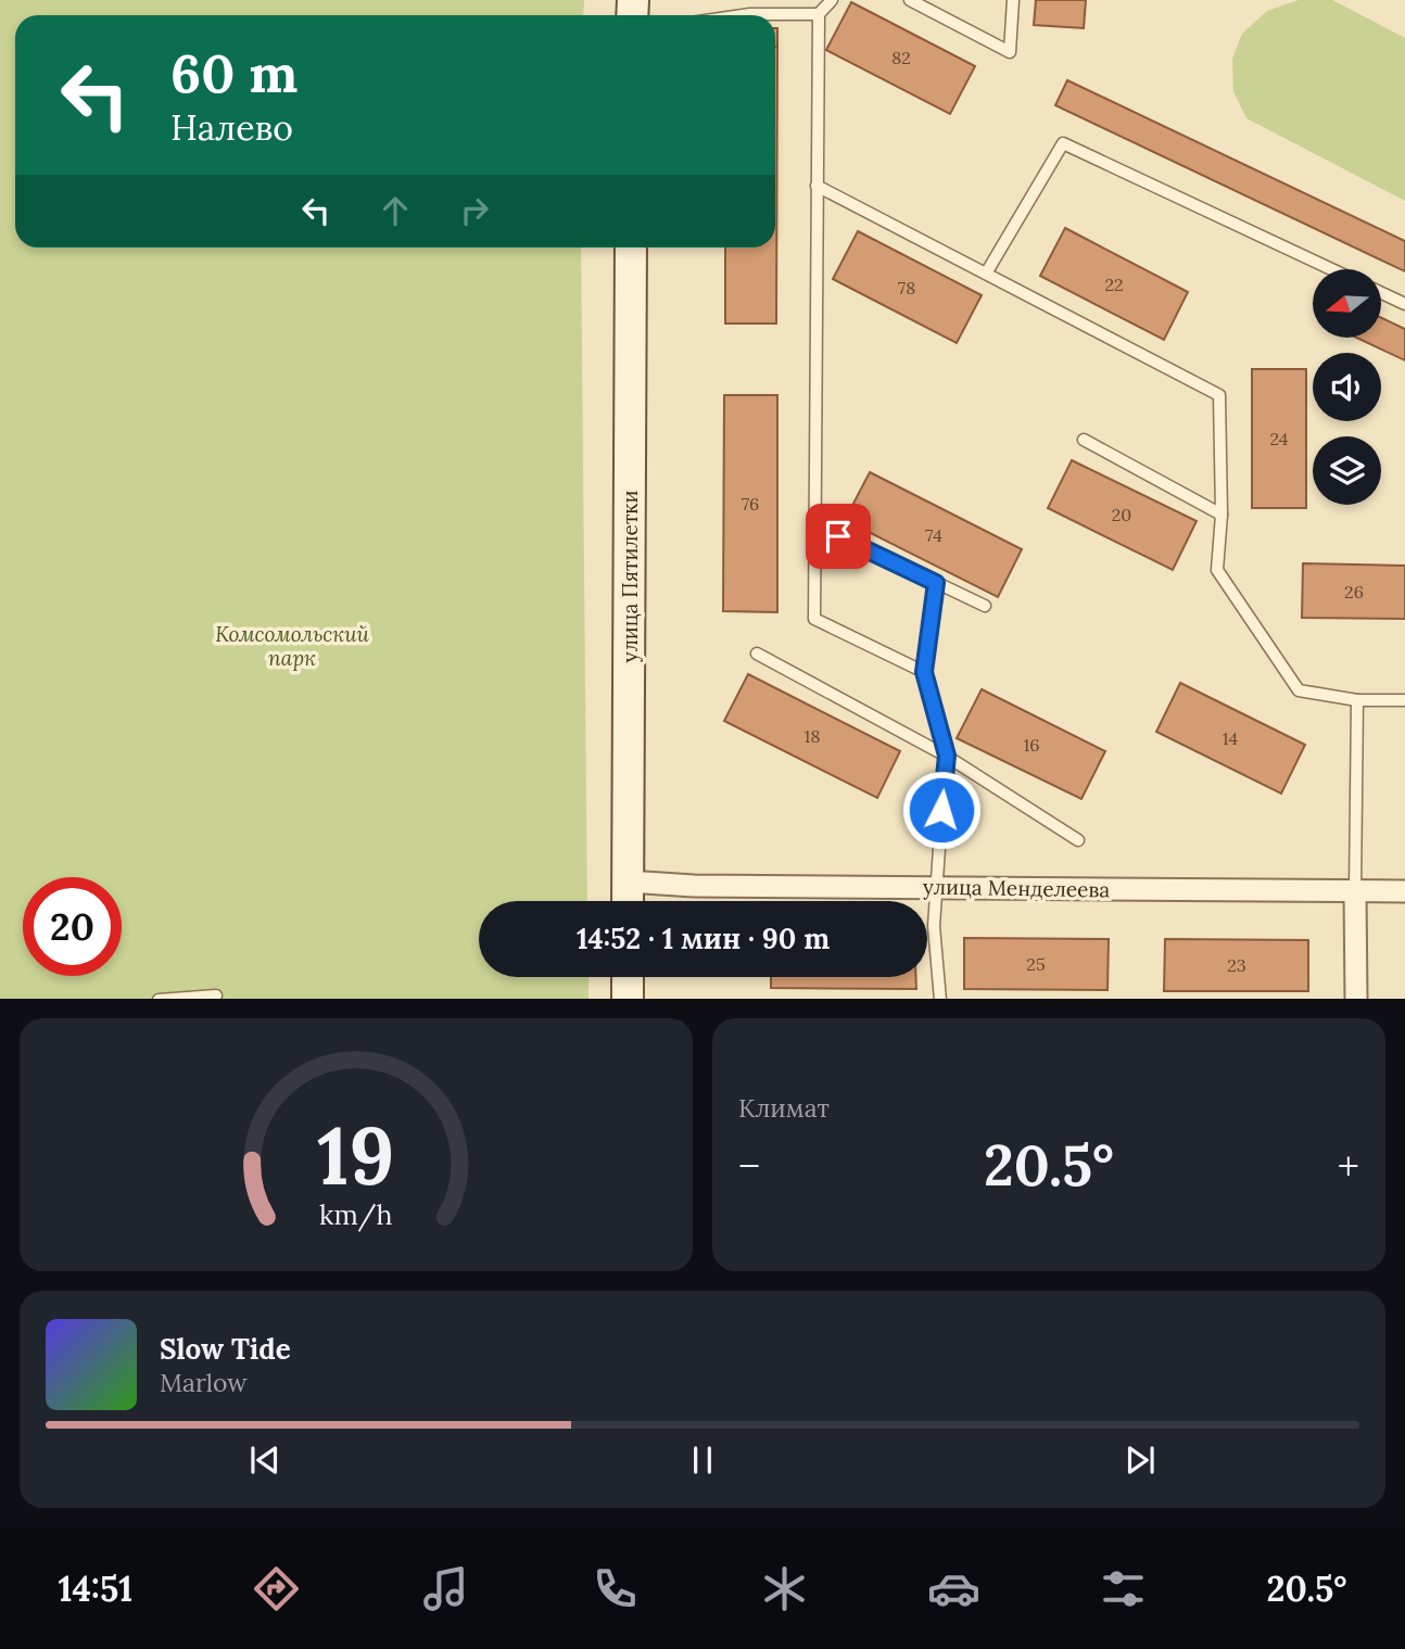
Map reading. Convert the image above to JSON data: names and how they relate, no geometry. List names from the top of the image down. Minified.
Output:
{"streets":{"main road":["улица Пятилетки"],"street":["улица Менделеева"]},"crossings":[["улица Пятилетки","улица Менделеева"]],"parks":["Комсомольский парк"],"house_numbers":["82","22","78","24","76","20","74","26","18","14","16","25","23"],"north":"left","page":{"turn":["60 m","Налево"],"limit":"20","trip":"14:52 · 1 мин · 90 m","tile":"Климат","heat":["−","20.5°","+"],"song":["Slow Tide","Marlow"],"tabs":["14:51","20.5°"],"gauge":["19","km/h"]}}
